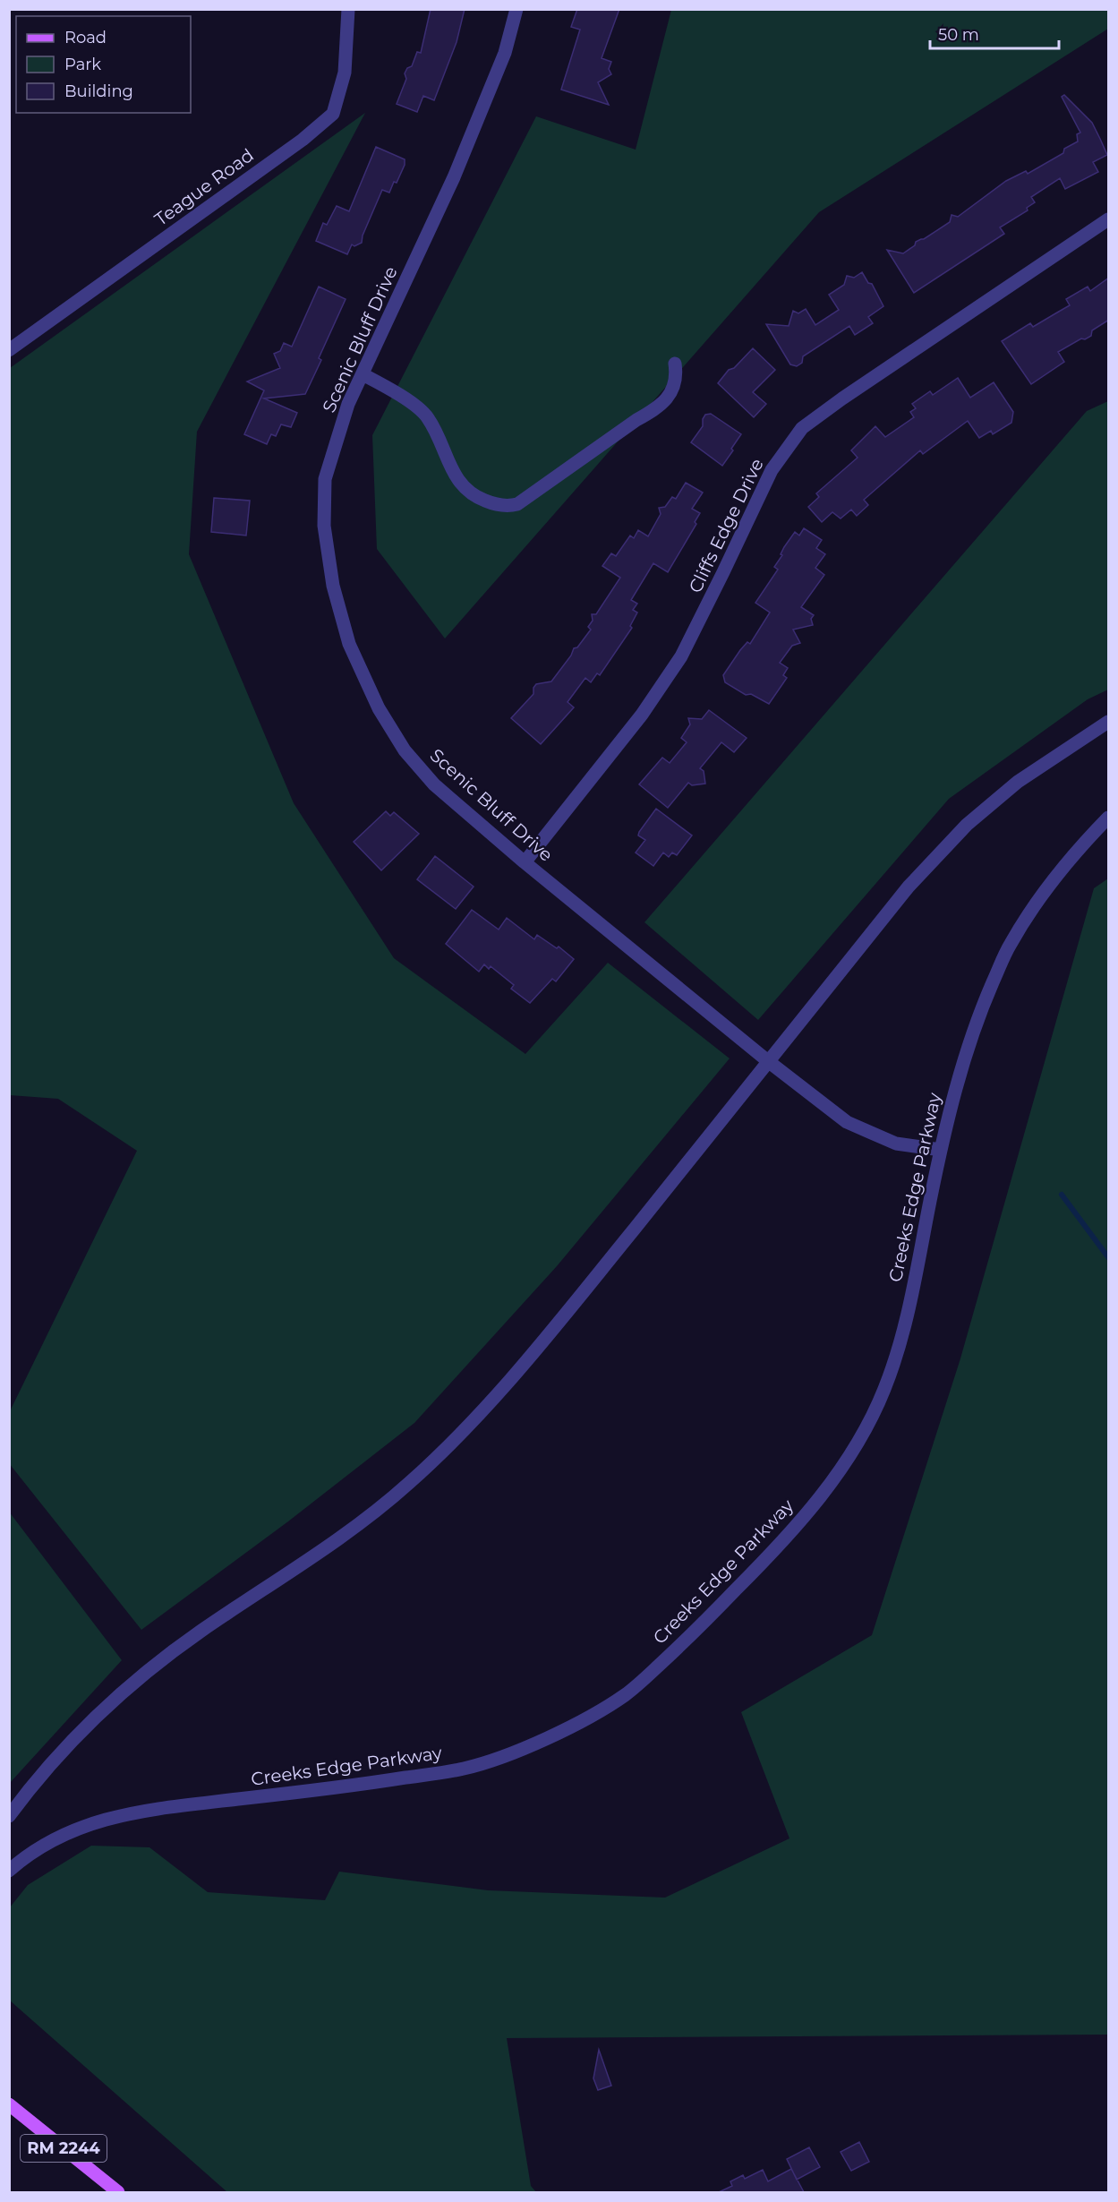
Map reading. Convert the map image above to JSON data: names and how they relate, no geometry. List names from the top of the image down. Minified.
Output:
{"streets":{"main road":["RM 2244"],"street":["Teague Road","Scenic Bluff Drive","Cliffs Edge Drive","Creeks Edge Parkway"]},"crossings":[["Scenic Bluff Drive","Cliffs Edge Drive"],["Scenic Bluff Drive","Creeks Edge Parkway"]],"legend":["Road","Park","Building"],"scale_bar":"50 m"}
